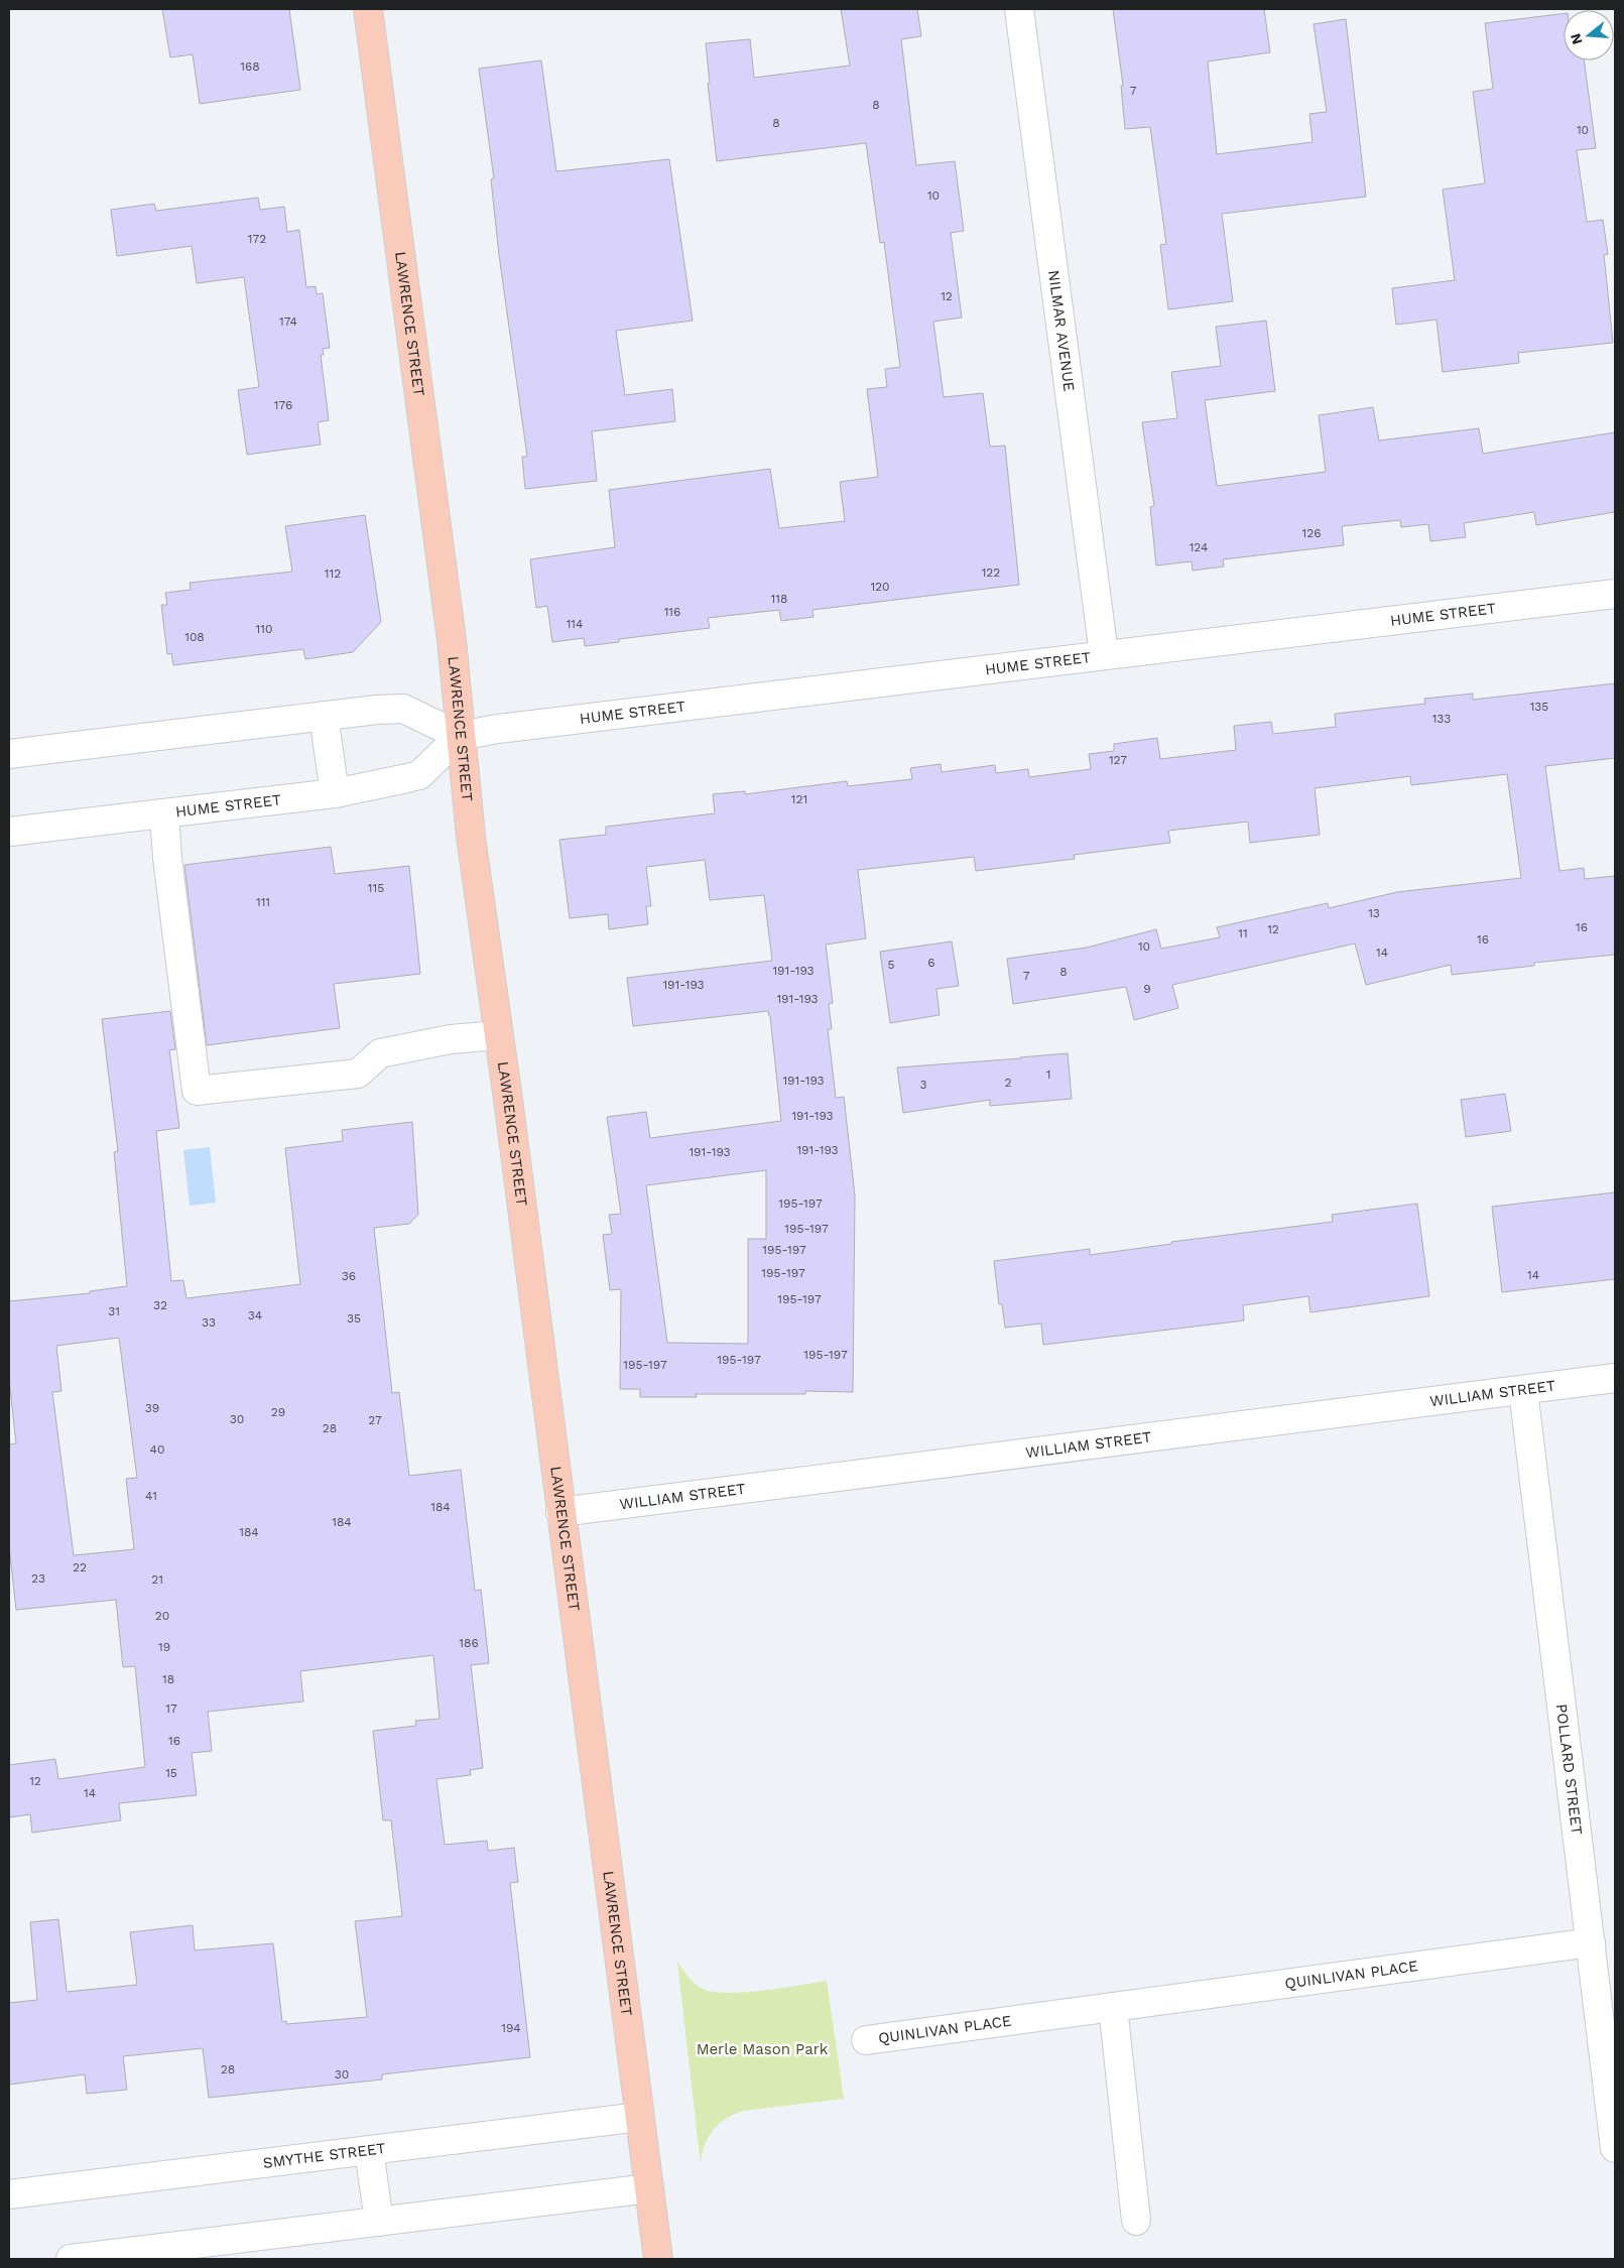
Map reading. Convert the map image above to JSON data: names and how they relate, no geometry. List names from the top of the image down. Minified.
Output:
{"streets":{"main road":["LAWRENCE STREET"],"street":["NILMAR AVENUE","HUME STREET","WILLIAM STREET","POLLARD STREET","QUINLIVAN PLACE","SMYTHE STREET"]},"crossings":[["LAWRENCE STREET","HUME STREET"],["LAWRENCE STREET","WILLIAM STREET"],["LAWRENCE STREET","SMYTHE STREET"],["NILMAR AVENUE","HUME STREET"],["WILLIAM STREET","POLLARD STREET"],["POLLARD STREET","QUINLIVAN PLACE"]],"parks":["Merle Mason Park"],"house_numbers":["168","7","8","8","10","10","172","12","174","176","126","124","122","112","120","118","116","114","110","108","135","133","127","121","115","111","13","16","12","11","16","10","14","6","5","191-193","8","7","191-193","9","191-193","1","191-193","2","3","191-193","191-193","191-193","195-197","195-197","195-197","195-197","14","36","195-197","32","31","34","35","33","195-197","195-197","195-197","39","29","30","27","28","40","41","184","184","184","22","23","21","20","186","19","18","17","16","15","12","14","194","28","30"],"north":"left"}
